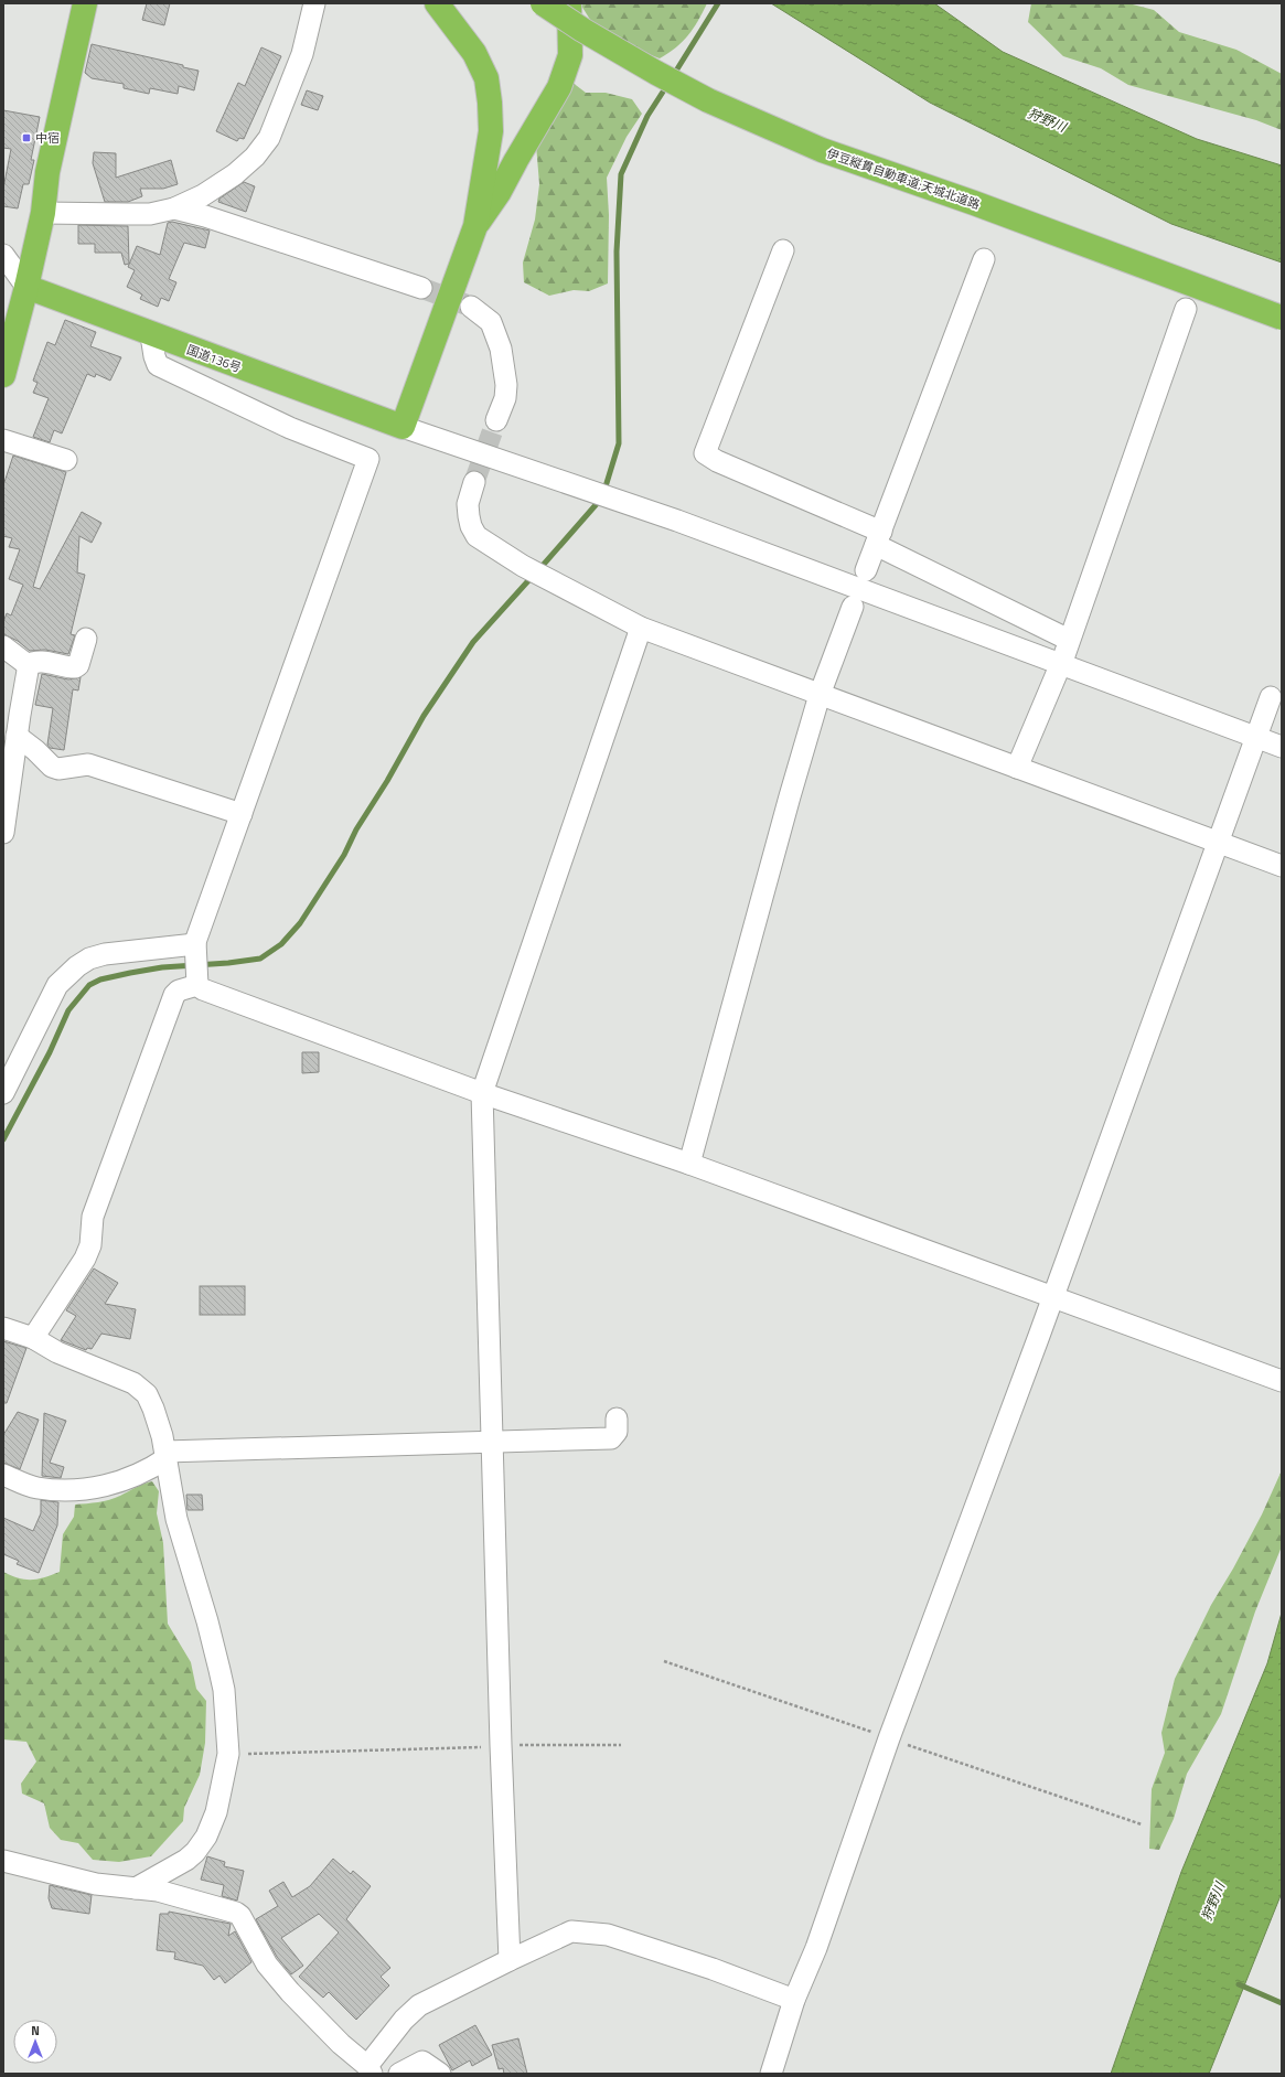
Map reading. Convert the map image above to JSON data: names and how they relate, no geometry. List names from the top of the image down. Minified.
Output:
{"streets":{"highway":["伊豆縦貫自動車道;天城北道路","国道136号"]},"water":["狩野川"],"places":{"transit":["中宿"]},"north":"top"}
